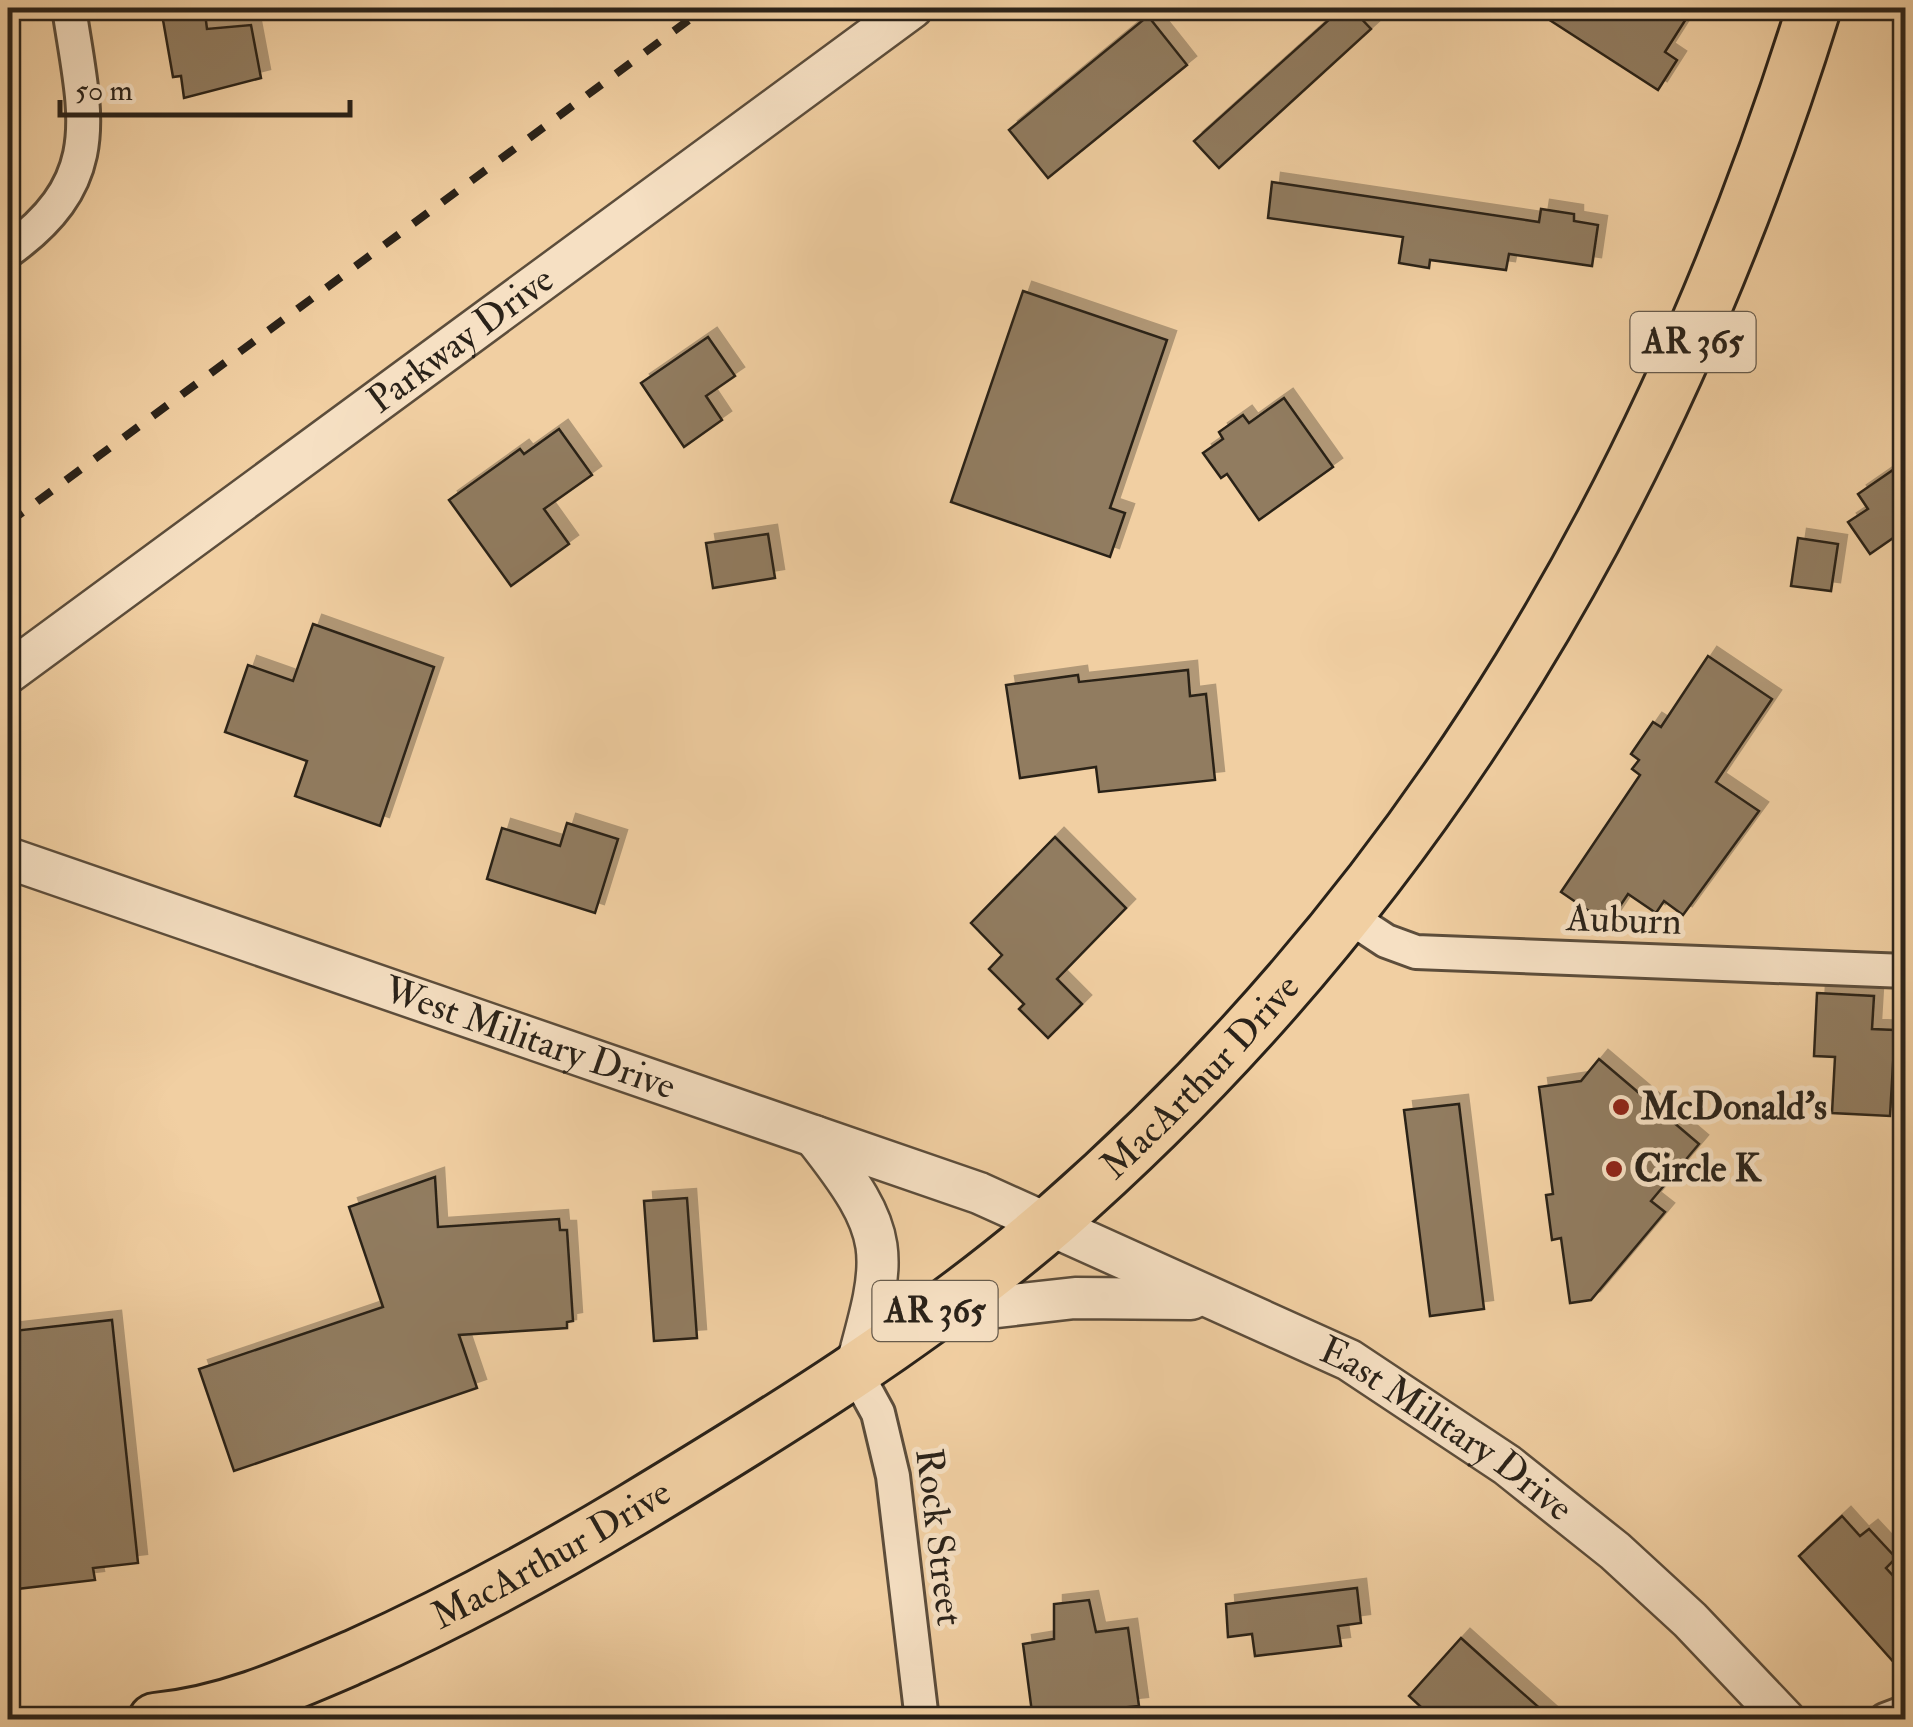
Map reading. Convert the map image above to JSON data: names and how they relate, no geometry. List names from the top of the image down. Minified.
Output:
{"streets":{"main road":["AR 365","MacArthur Drive"],"street":["Parkway Drive","Auburn","West Military Drive","East Military Drive","Rock Street"]},"crossings":[["Auburn","MacArthur Drive"],["West Military Drive","MacArthur Drive"],["West Military Drive","East Military Drive"],["MacArthur Drive","East Military Drive"],["MacArthur Drive","Rock Street"]],"places":["McDonald's","Circle K"],"scale_bar":"50 m"}
